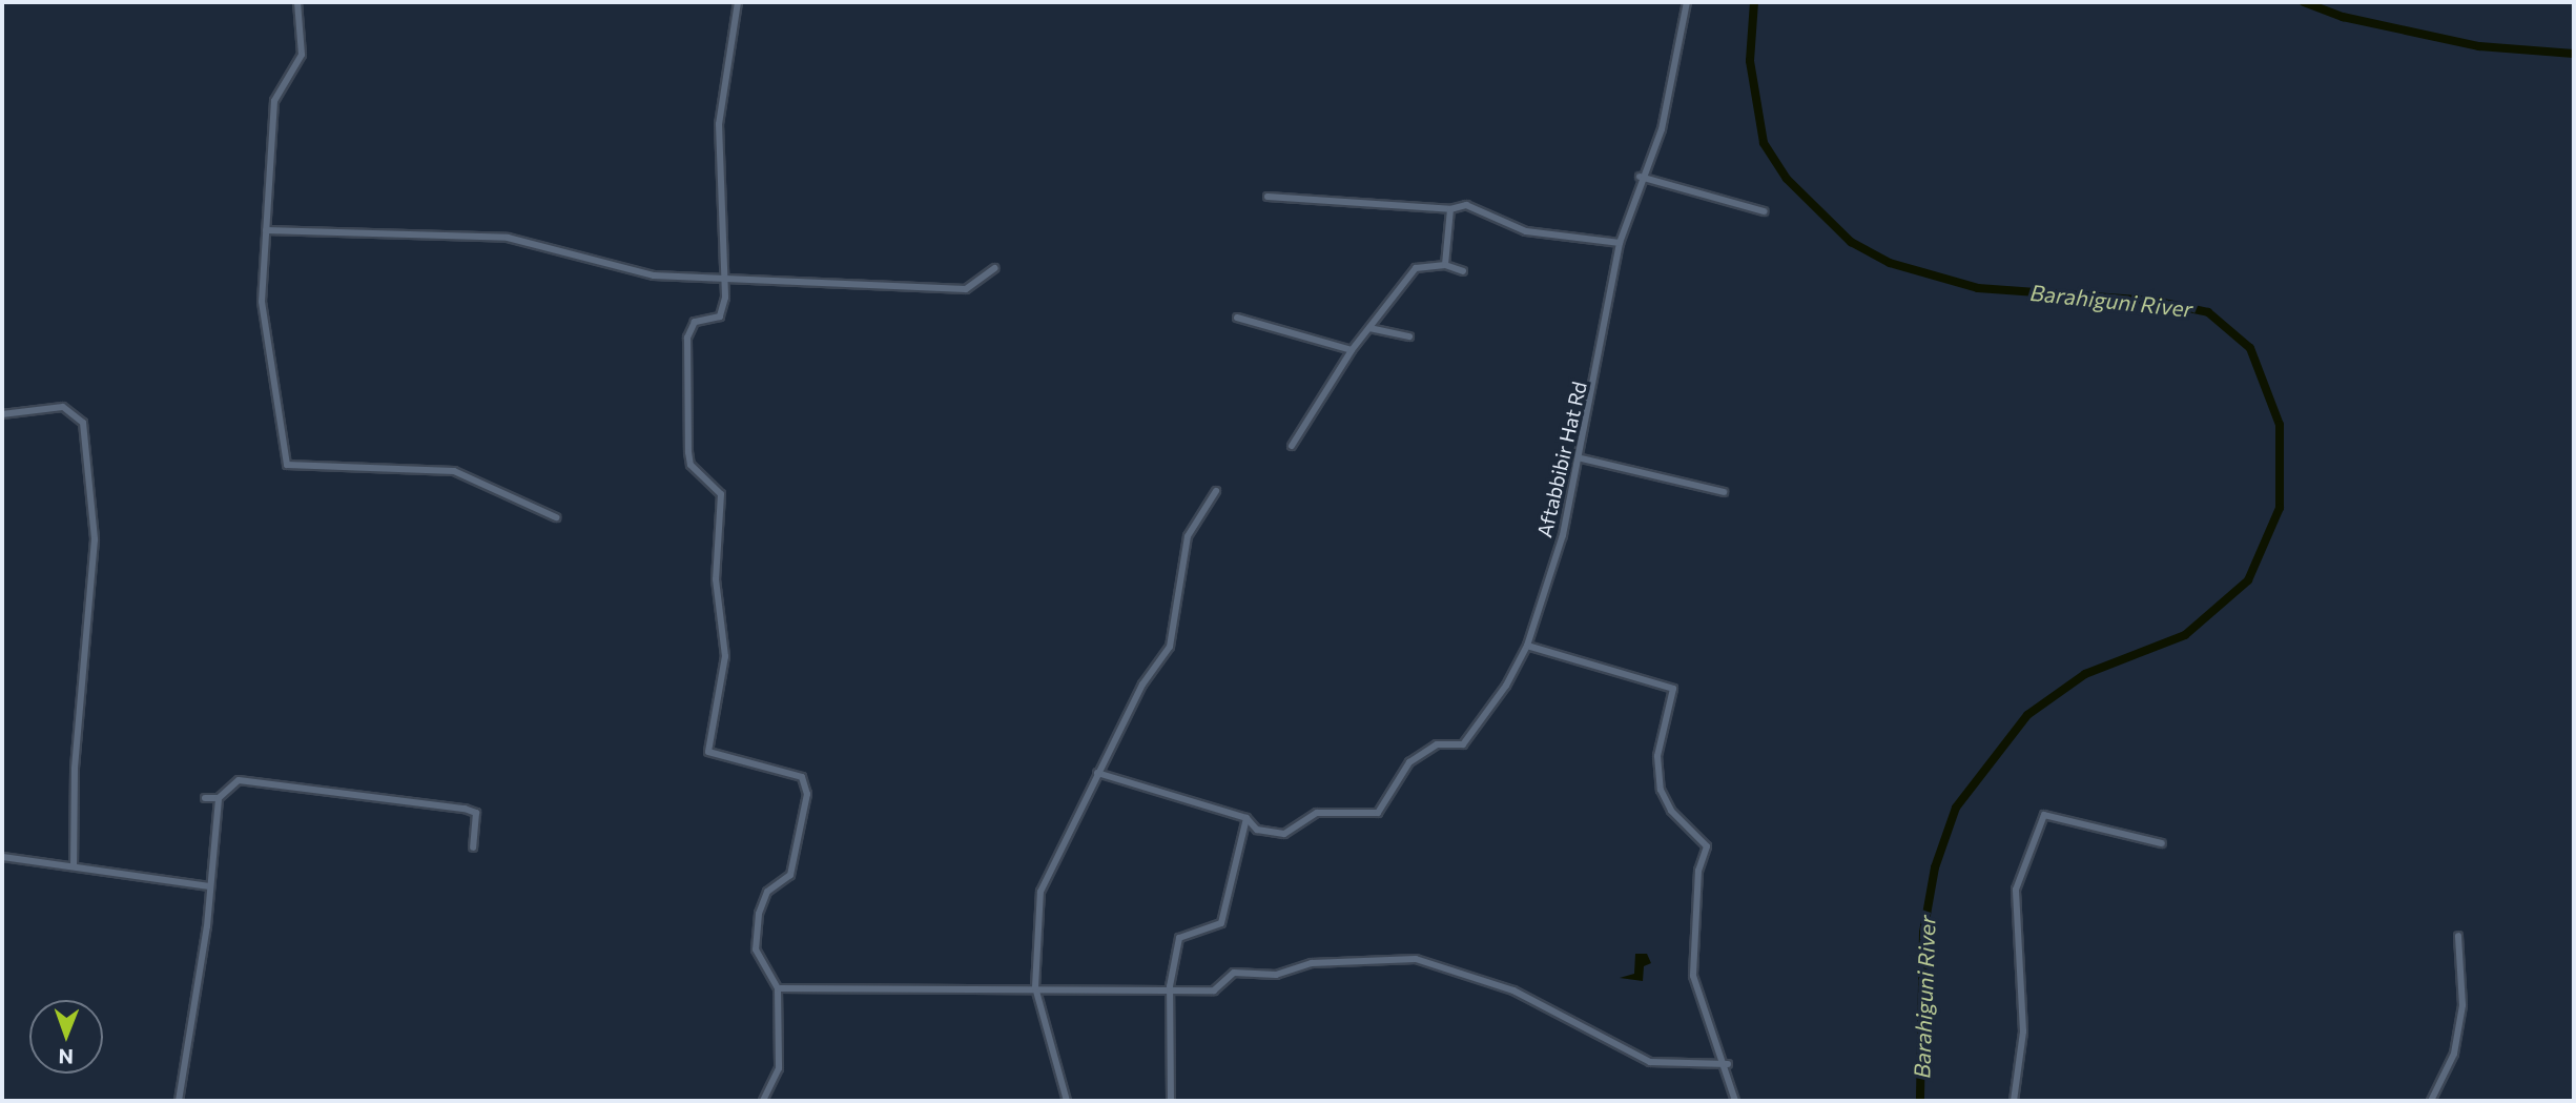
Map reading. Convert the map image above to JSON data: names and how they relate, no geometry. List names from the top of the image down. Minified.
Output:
{"streets":{"street":["Aftabbibir Hat Rd"]},"water":["Barahiguni River"],"north":"bottom"}
